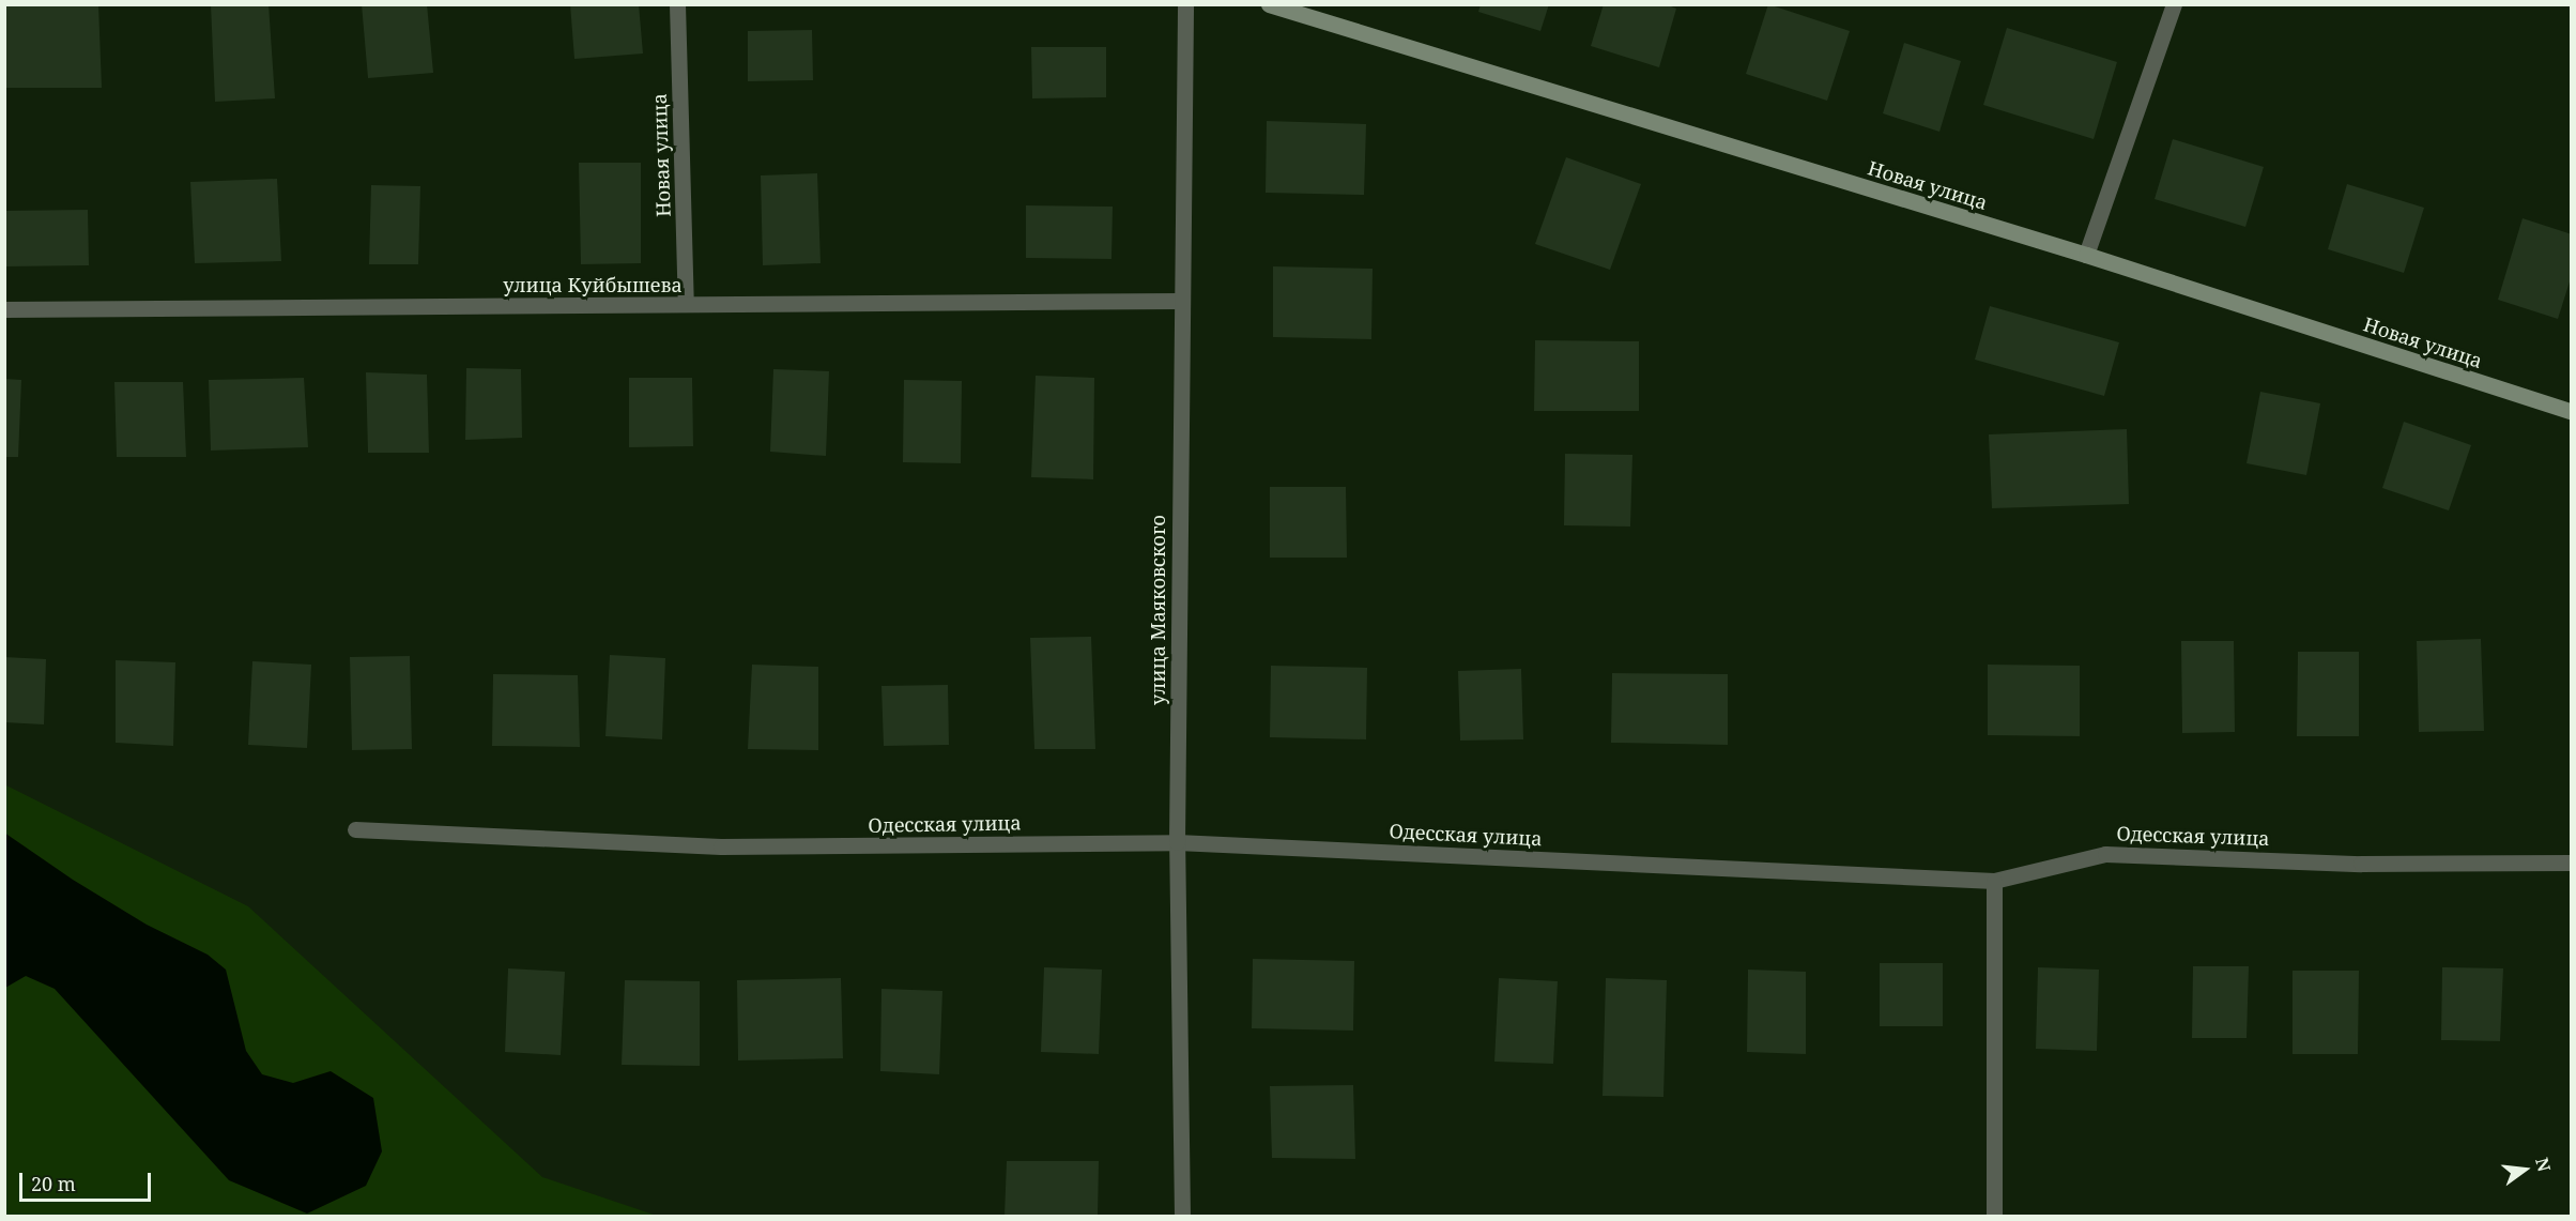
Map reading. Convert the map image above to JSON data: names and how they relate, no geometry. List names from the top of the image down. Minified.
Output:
{"streets":{"main road":["Новая улица"],"street":["улица Куйбышева","улица Маяковского","Одесская улица"]},"crossings":[["Новая улица","улица Куйбышева"],["улица Куйбышева","улица Маяковского"],["улица Маяковского","Одесская улица"]],"scale_bar":"20 m","north":"right"}
